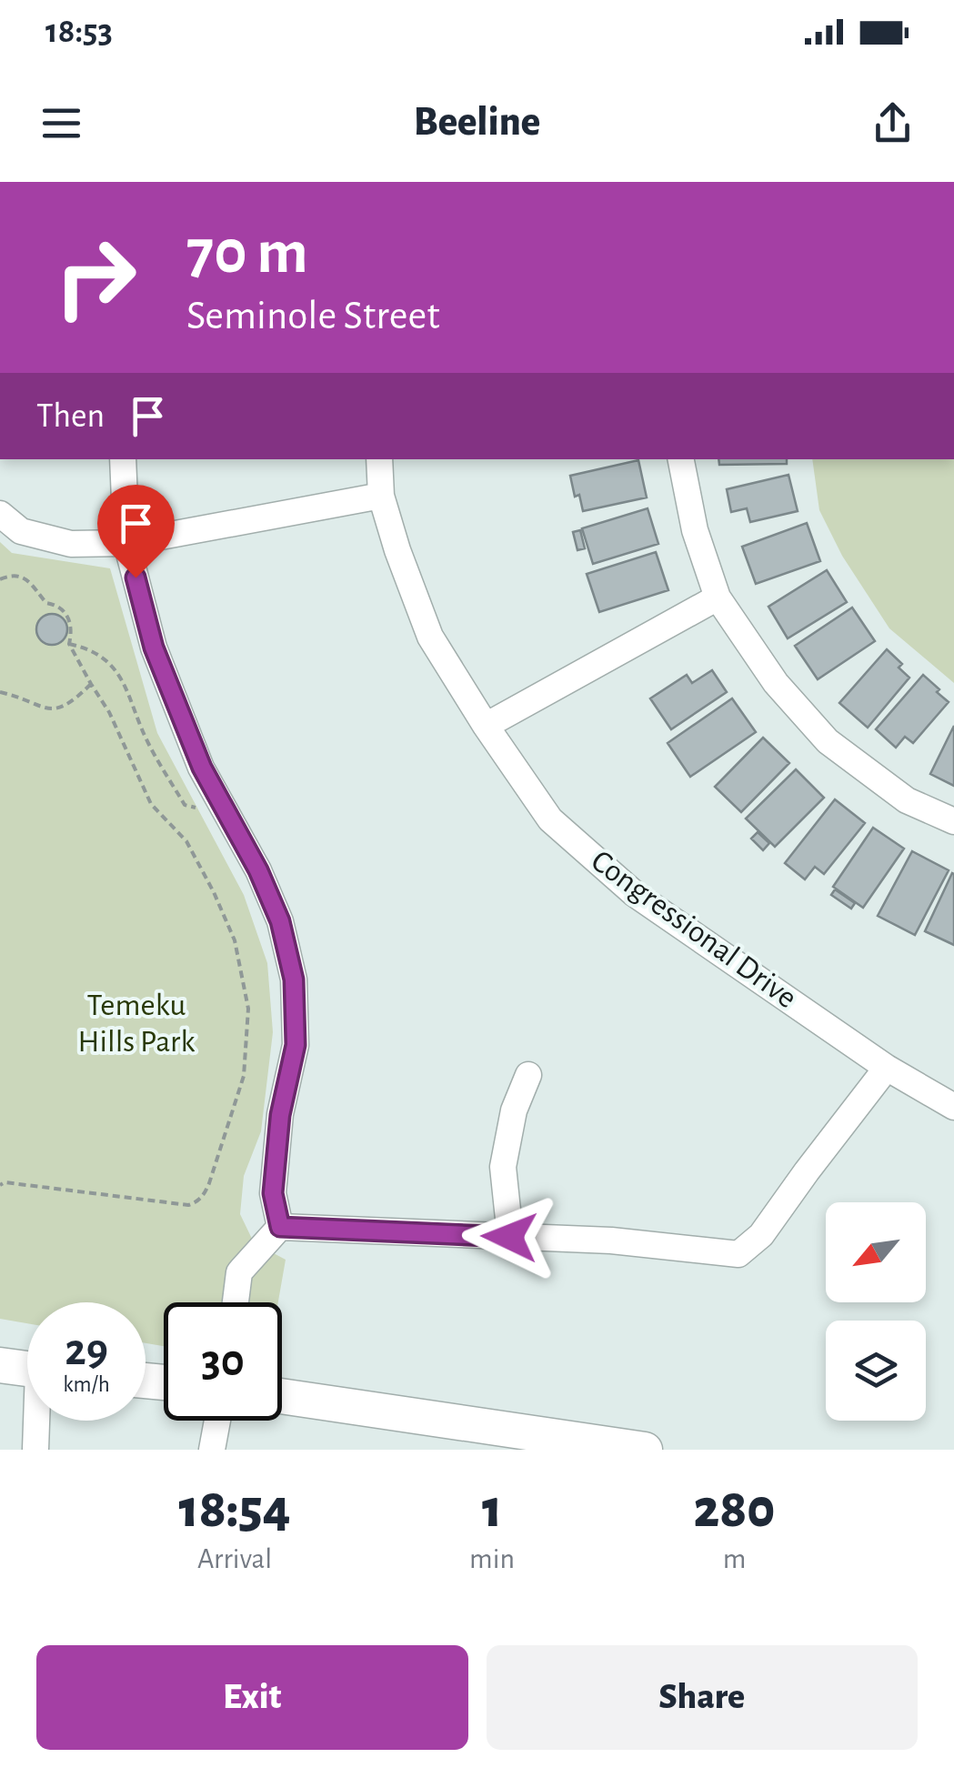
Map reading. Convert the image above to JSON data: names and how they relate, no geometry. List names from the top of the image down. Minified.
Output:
{"streets":{"street":["Congressional Drive"]},"parks":["Temeku Hills Park"],"north":"bottom left","page":{"status":"18:53","header":"Beeline","turn":["70 m","Seminole Street"],"then":"Then","speed":"29 km/h","limit":"30","eta":["18:54","Arrival","1","min","280","m"],"buttons":["Exit","Share"]}}
